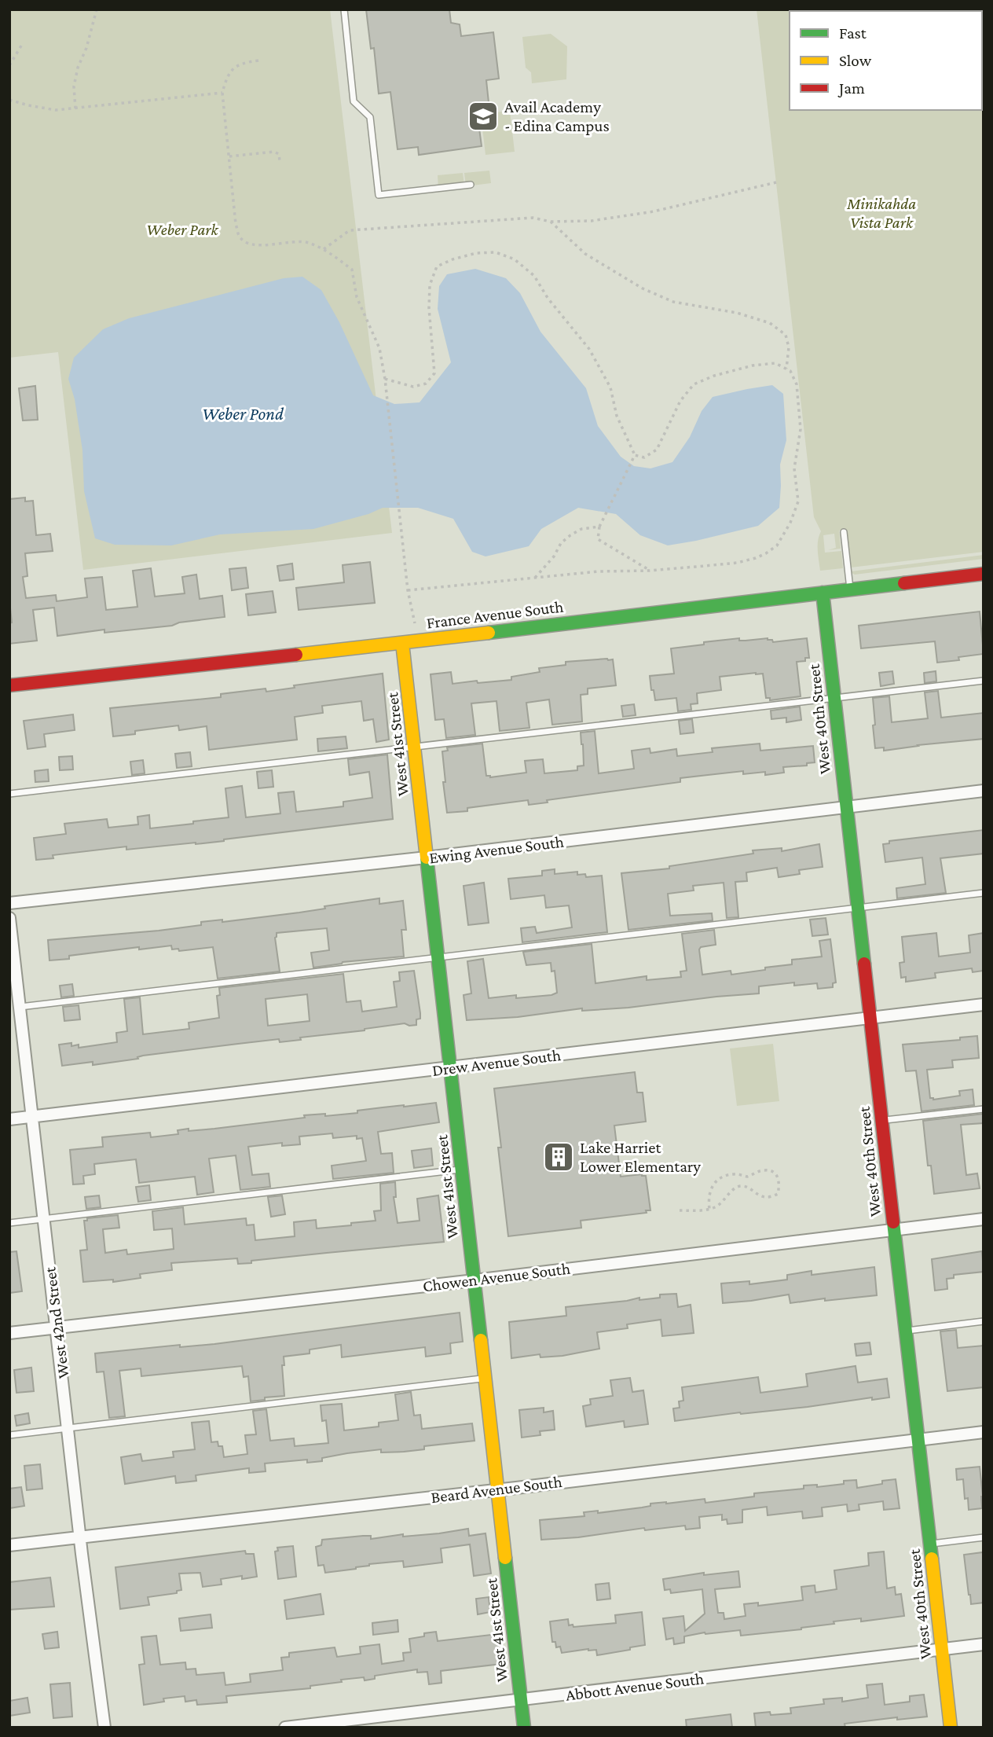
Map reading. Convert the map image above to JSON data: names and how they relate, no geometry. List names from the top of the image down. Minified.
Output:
{"streets":{"street":["France Avenue South","West 40th Street","West 41st Street","Ewing Avenue South","Drew Avenue South","Chowen Avenue South","West 42nd Street","Beard Avenue South","Abbott Avenue South"]},"crossings":[["France Avenue South","West 40th Street"],["France Avenue South","West 41st Street"],["West 40th Street","Ewing Avenue South"],["West 40th Street","Drew Avenue South"],["West 40th Street","Chowen Avenue South"],["West 40th Street","Beard Avenue South"],["West 40th Street","Abbott Avenue South"],["West 41st Street","Ewing Avenue South"],["West 41st Street","Drew Avenue South"],["West 41st Street","Chowen Avenue South"],["West 41st Street","Beard Avenue South"],["West 41st Street","Abbott Avenue South"],["Drew Avenue South","West 42nd Street"],["Chowen Avenue South","West 42nd Street"],["West 42nd Street","Beard Avenue South"]],"water":["Weber Pond"],"parks":["Minikahda Vista Park","Weber Park"],"places":{"school or university":["Avail Academy - Edina Campus"],"building":["Lake Harriet Lower Elementary"]},"legend":["Fast","Slow","Jam"]}
